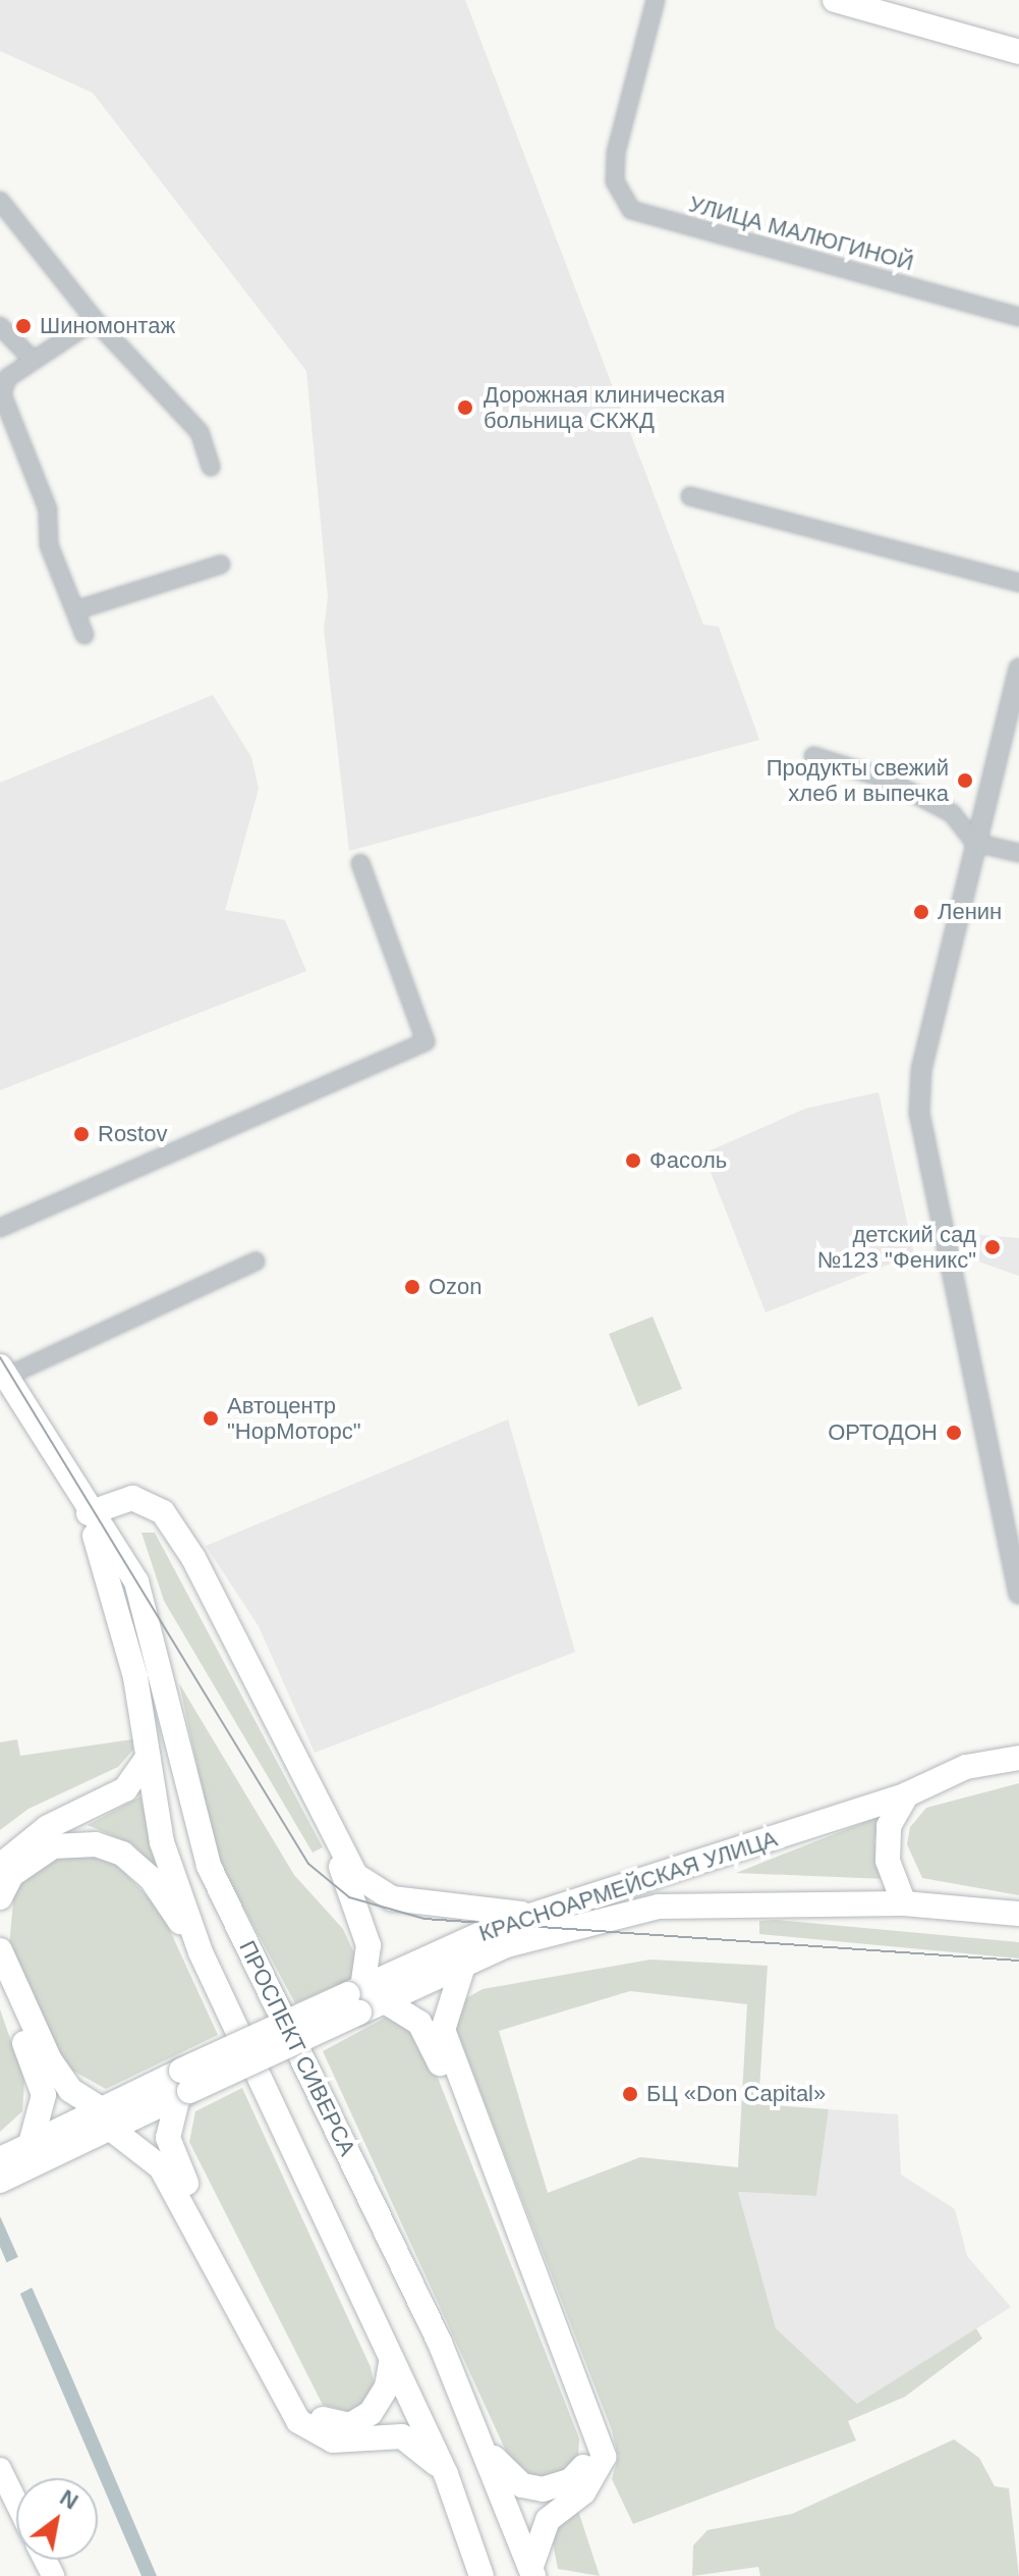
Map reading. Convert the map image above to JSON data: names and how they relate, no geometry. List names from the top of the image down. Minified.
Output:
{"streets":{"main road":["КРАСНОАРМЕЙСКАЯ УЛИЦА","ПРОСПЕКТ СИВЕРСА"],"street":["УЛИЦА МАЛЮГИНОЙ"]},"places":["Шиномонтаж","Дорожная клиническая больница СКЖД","Продукты свежий хлеб и выпечка","Ленин","Rostov","Фасоль","детский сад №123 \"Феникс\"","Ozon","Автоцентр \"НорМоторс\"","ОРТОДОН","БЦ «Don Capital»"],"north":"top right"}
